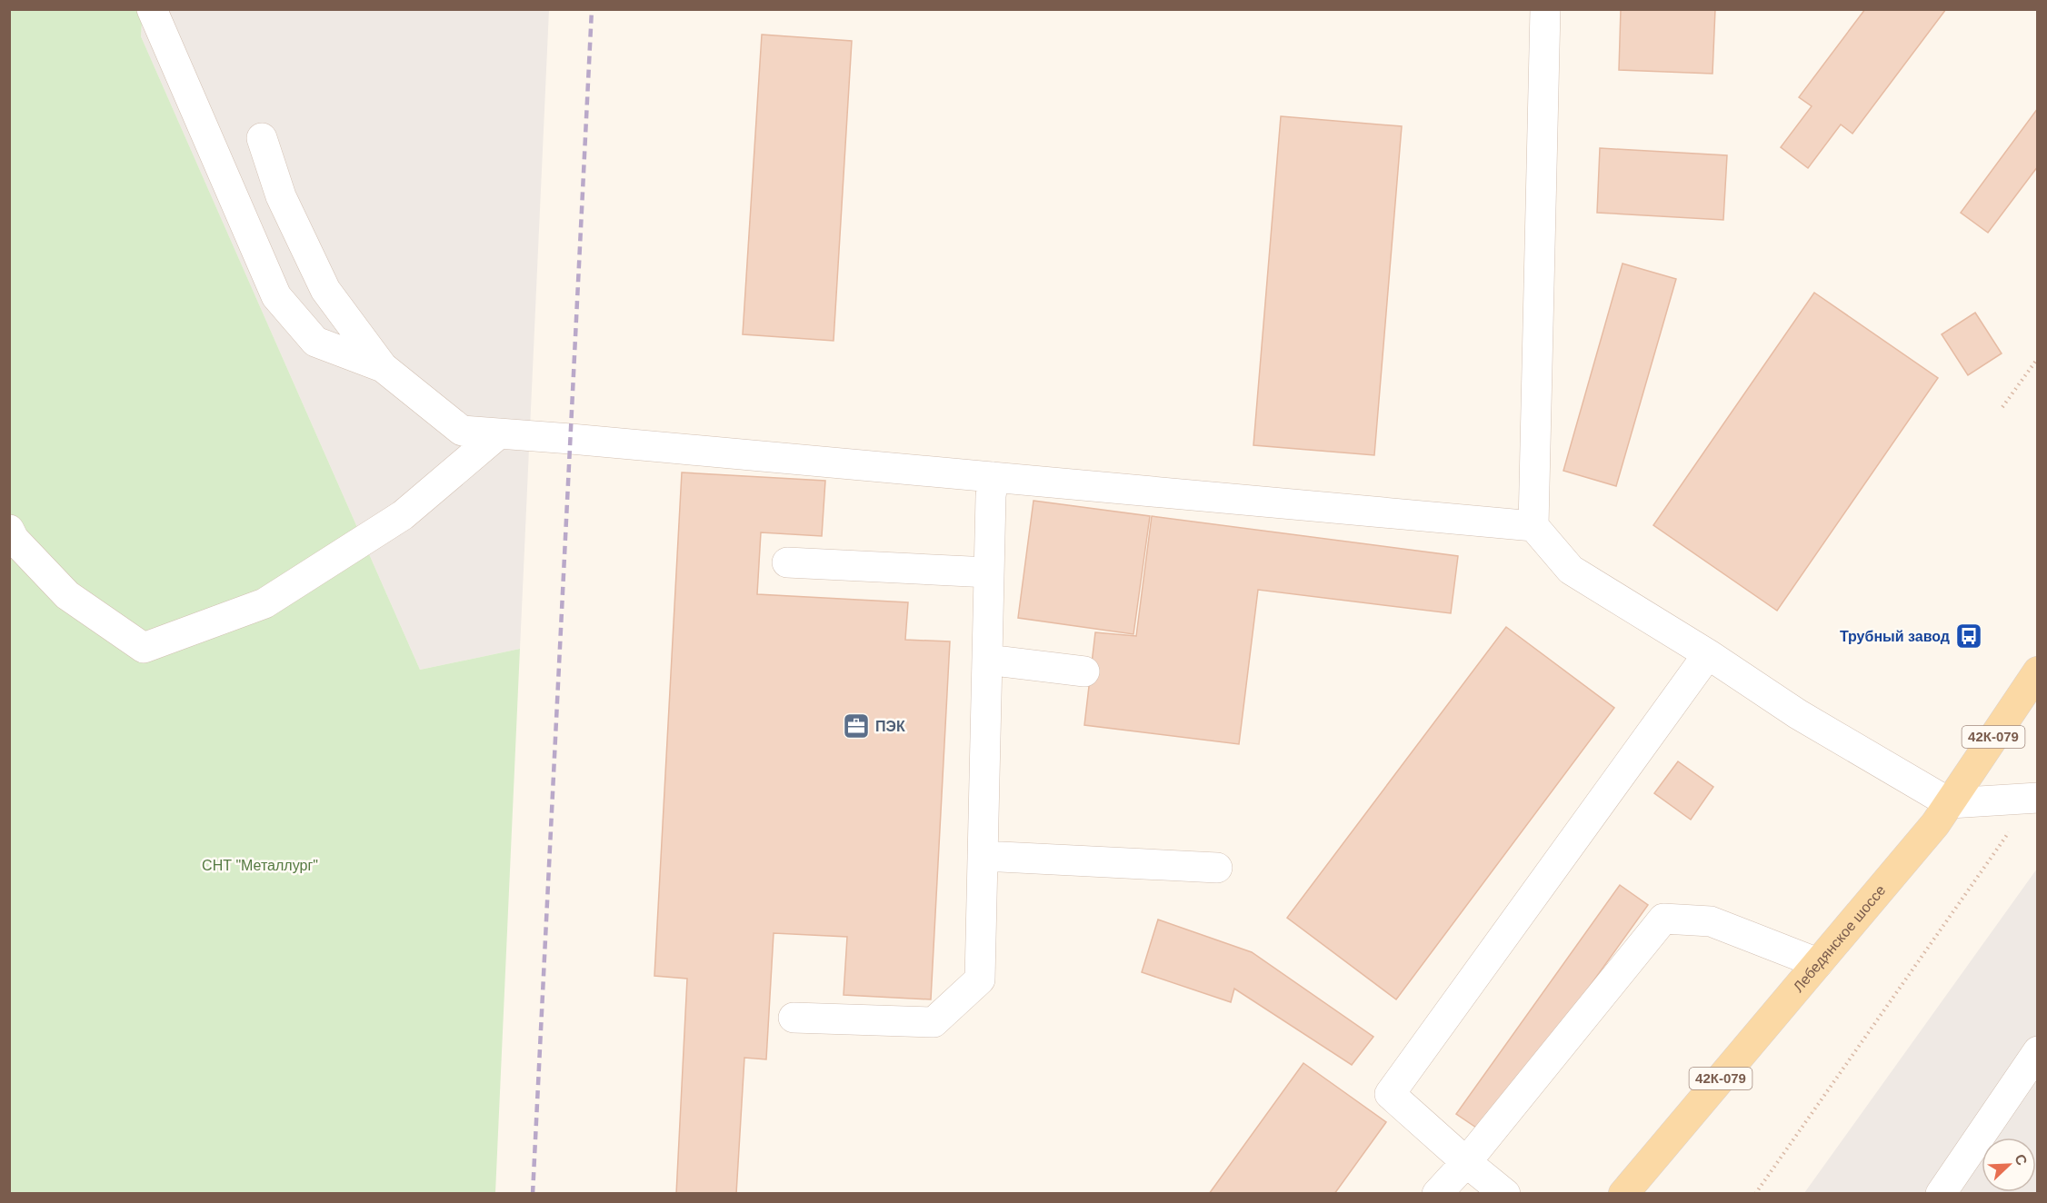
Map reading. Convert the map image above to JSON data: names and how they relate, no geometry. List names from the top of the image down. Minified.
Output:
{"streets":{"main road":["42К-079","Лебедянское шоссе"]},"parks":["СНТ \"Металлург\""],"places":{"bus stop":["Трубный завод"],"office":["ПЭК"]},"north":"top right"}
